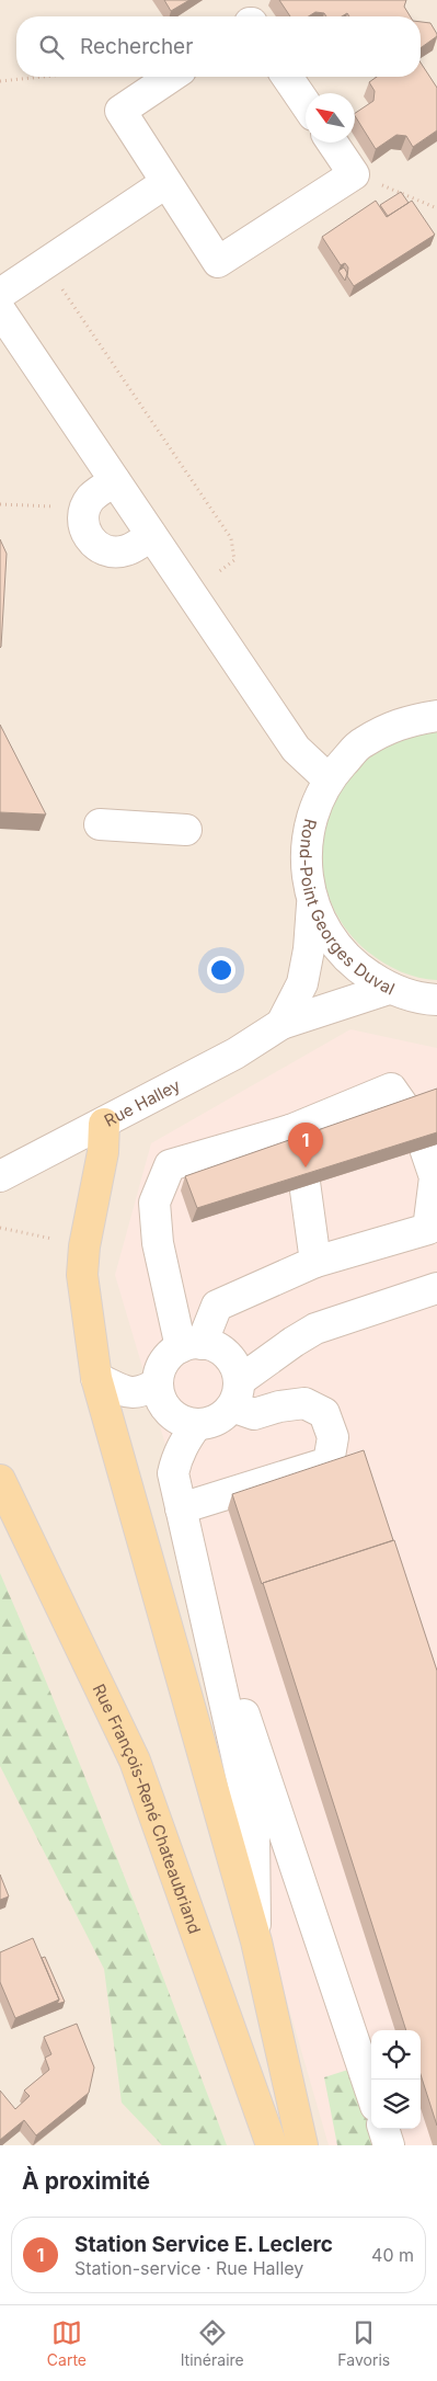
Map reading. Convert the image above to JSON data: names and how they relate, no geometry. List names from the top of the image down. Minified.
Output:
{"streets":{"main road":["Rue François-René Chateaubriand"],"street":["Rond-Point Georges Duval","Rue Halley"]},"crossings":[["Rond-Point Georges Duval","Rue Halley"]],"north":"top left","page":{"search":"Rechercher","pins":"1","heading":"À proximité","list":[{"mark":"1","name":"Station Service E. Leclerc","note":"Station-service · Rue Halley","value":"40 m"}],"nav":["Carte","Itinéraire","Favoris"]}}
